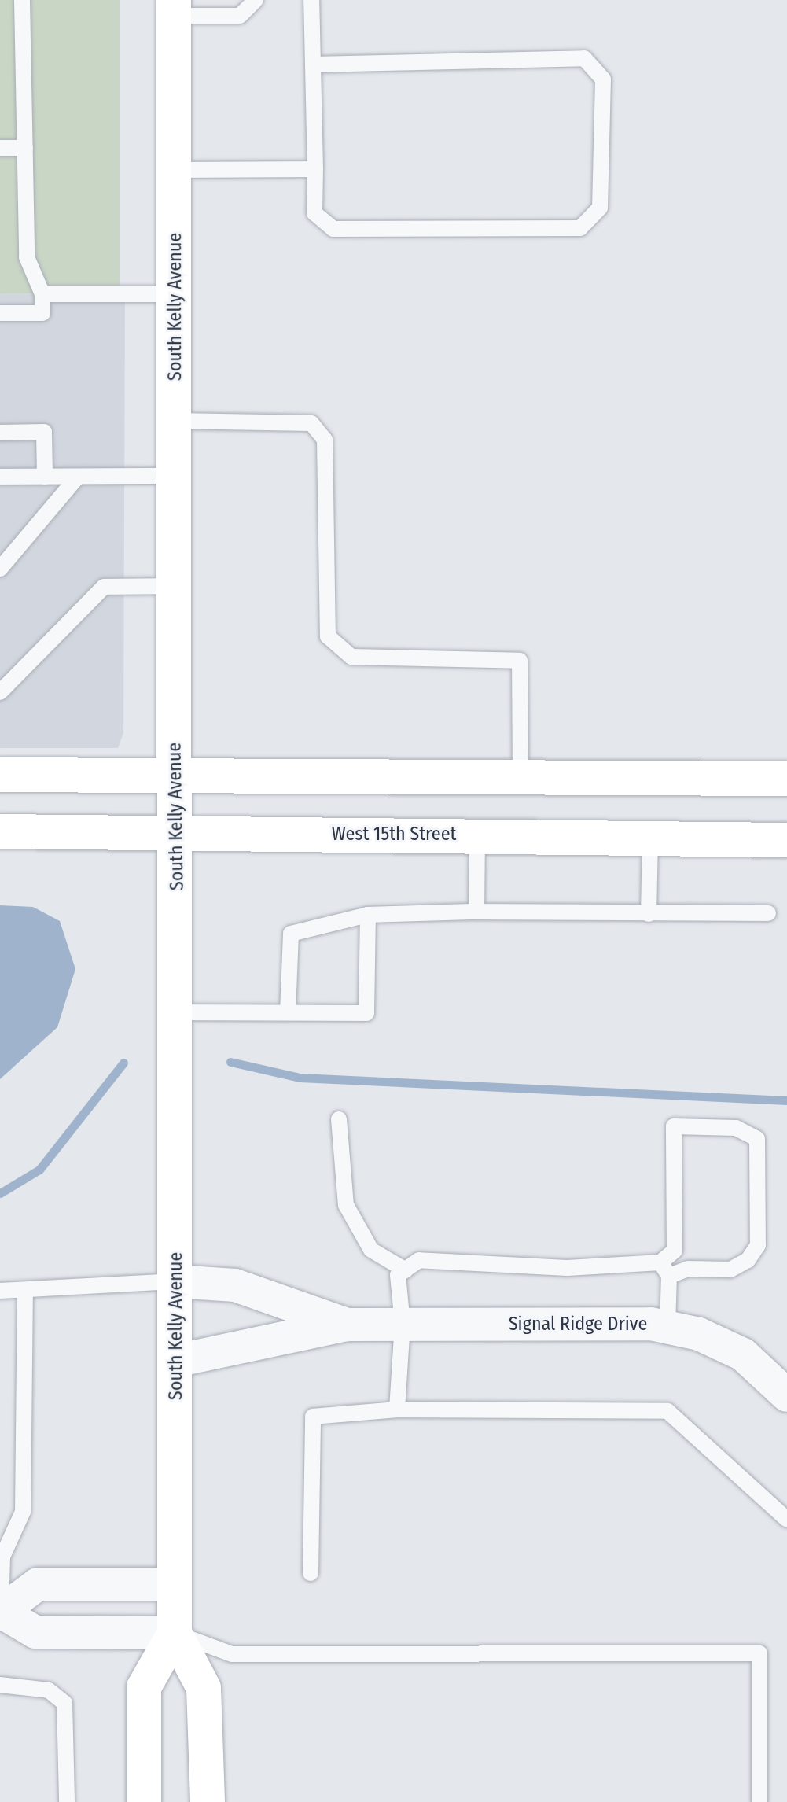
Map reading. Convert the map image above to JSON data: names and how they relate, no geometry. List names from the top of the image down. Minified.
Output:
{"streets":{"main road":["South Kelly Avenue","West 15th Street"],"street":["Signal Ridge Drive"]},"crossings":[["South Kelly Avenue","West 15th Street"],["South Kelly Avenue","Signal Ridge Drive"]]}
